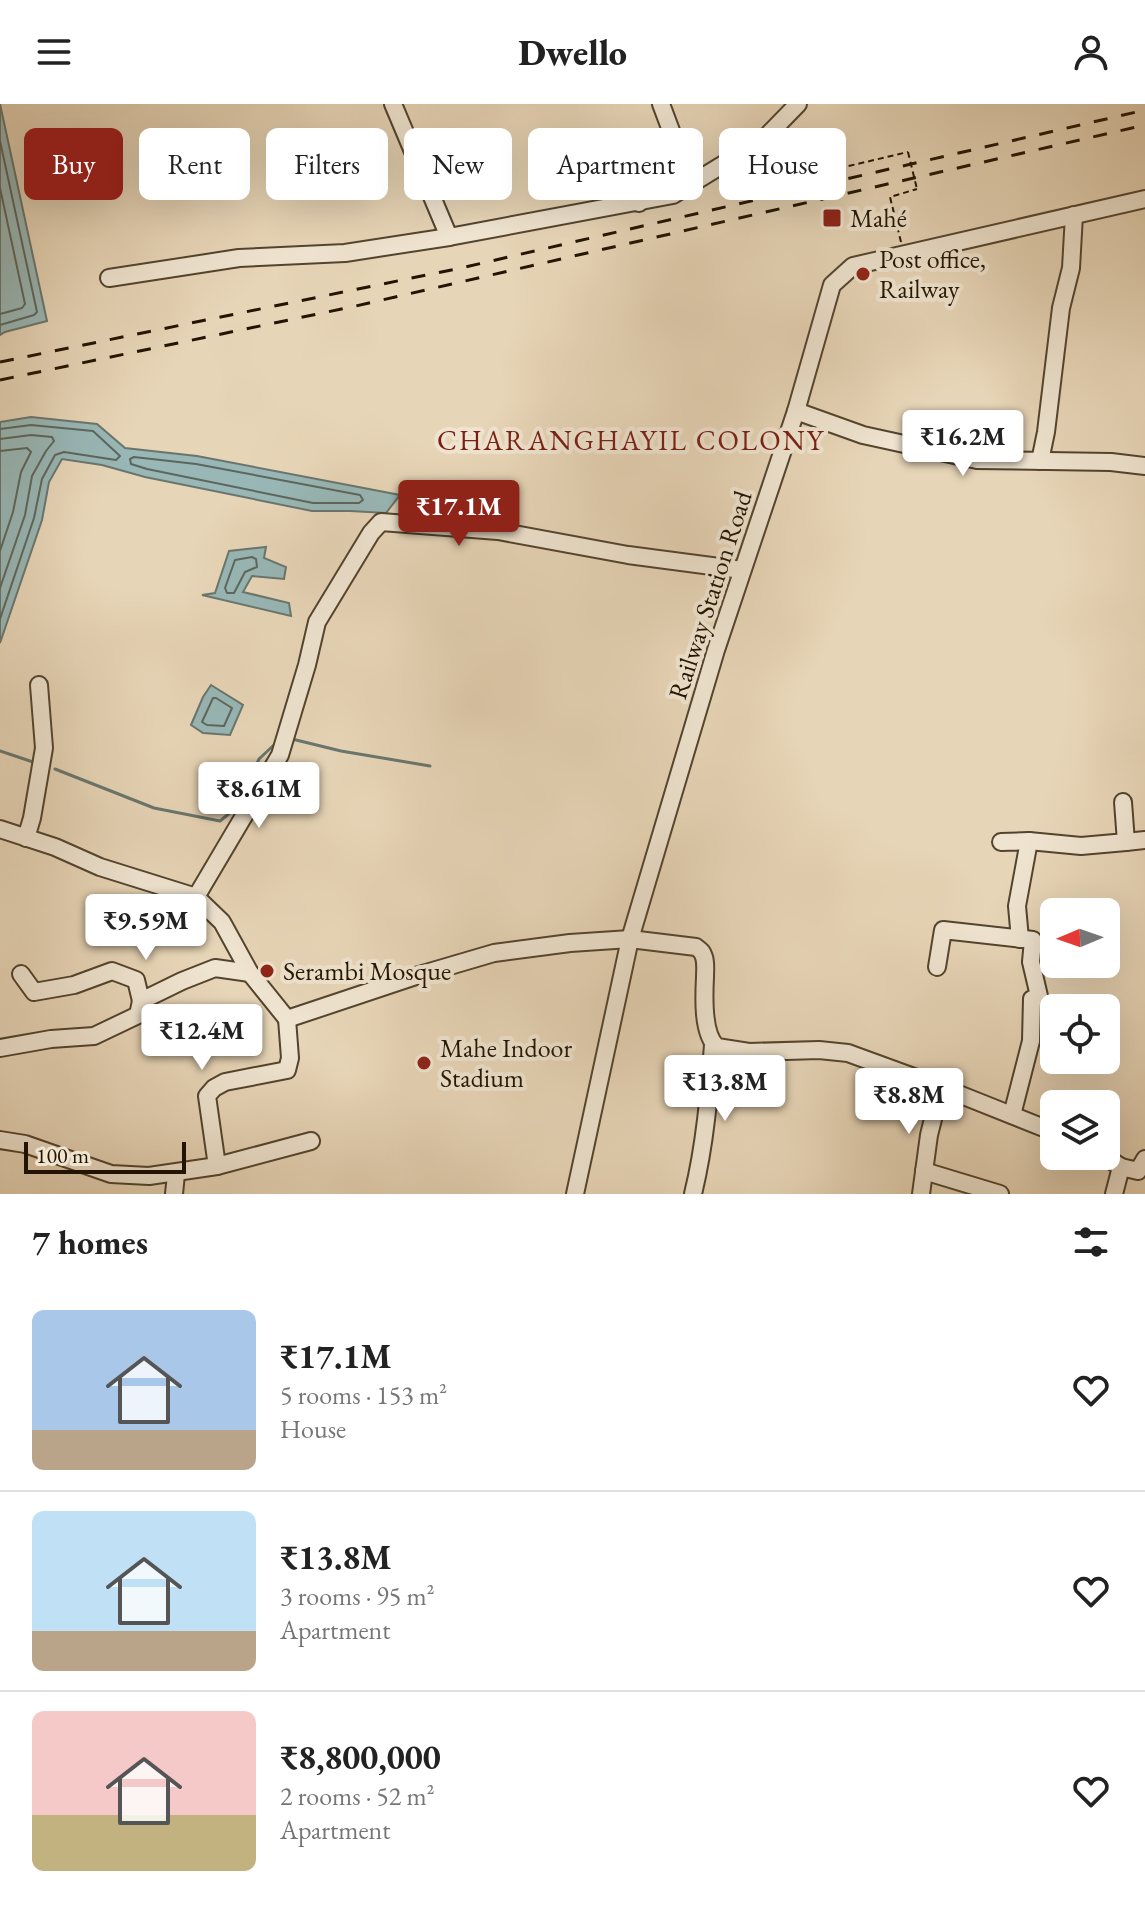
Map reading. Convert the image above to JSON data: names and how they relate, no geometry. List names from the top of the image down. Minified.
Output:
{"streets":{"street":["Railway Station Road"]},"districts":["CHARANGHAYIL COLONY"],"places":{"transit":["Mahé"],"other":["Post office, Railway","Serambi Mosque","Mahe Indoor Stadium"]},"scale_bar":"100 m","north":"left","page":{"header":"Dwello","chip":["Buy","Rent","Filters","New","Apartment","House"],"price":["₹16.2M","₹17.1M","₹8.61M","₹9.59M","₹12.4M","₹13.8M","₹8.8M"],"scale":"100 m","heading":"7 homes","list":[{"name":"₹17.1M","note":"5 rooms · 153 m² · House"},{"name":"₹13.8M","note":"3 rooms · 95 m² · Apartment"},{"name":"₹8,800,000","note":"2 rooms · 52 m² · Apartment"}]}}
